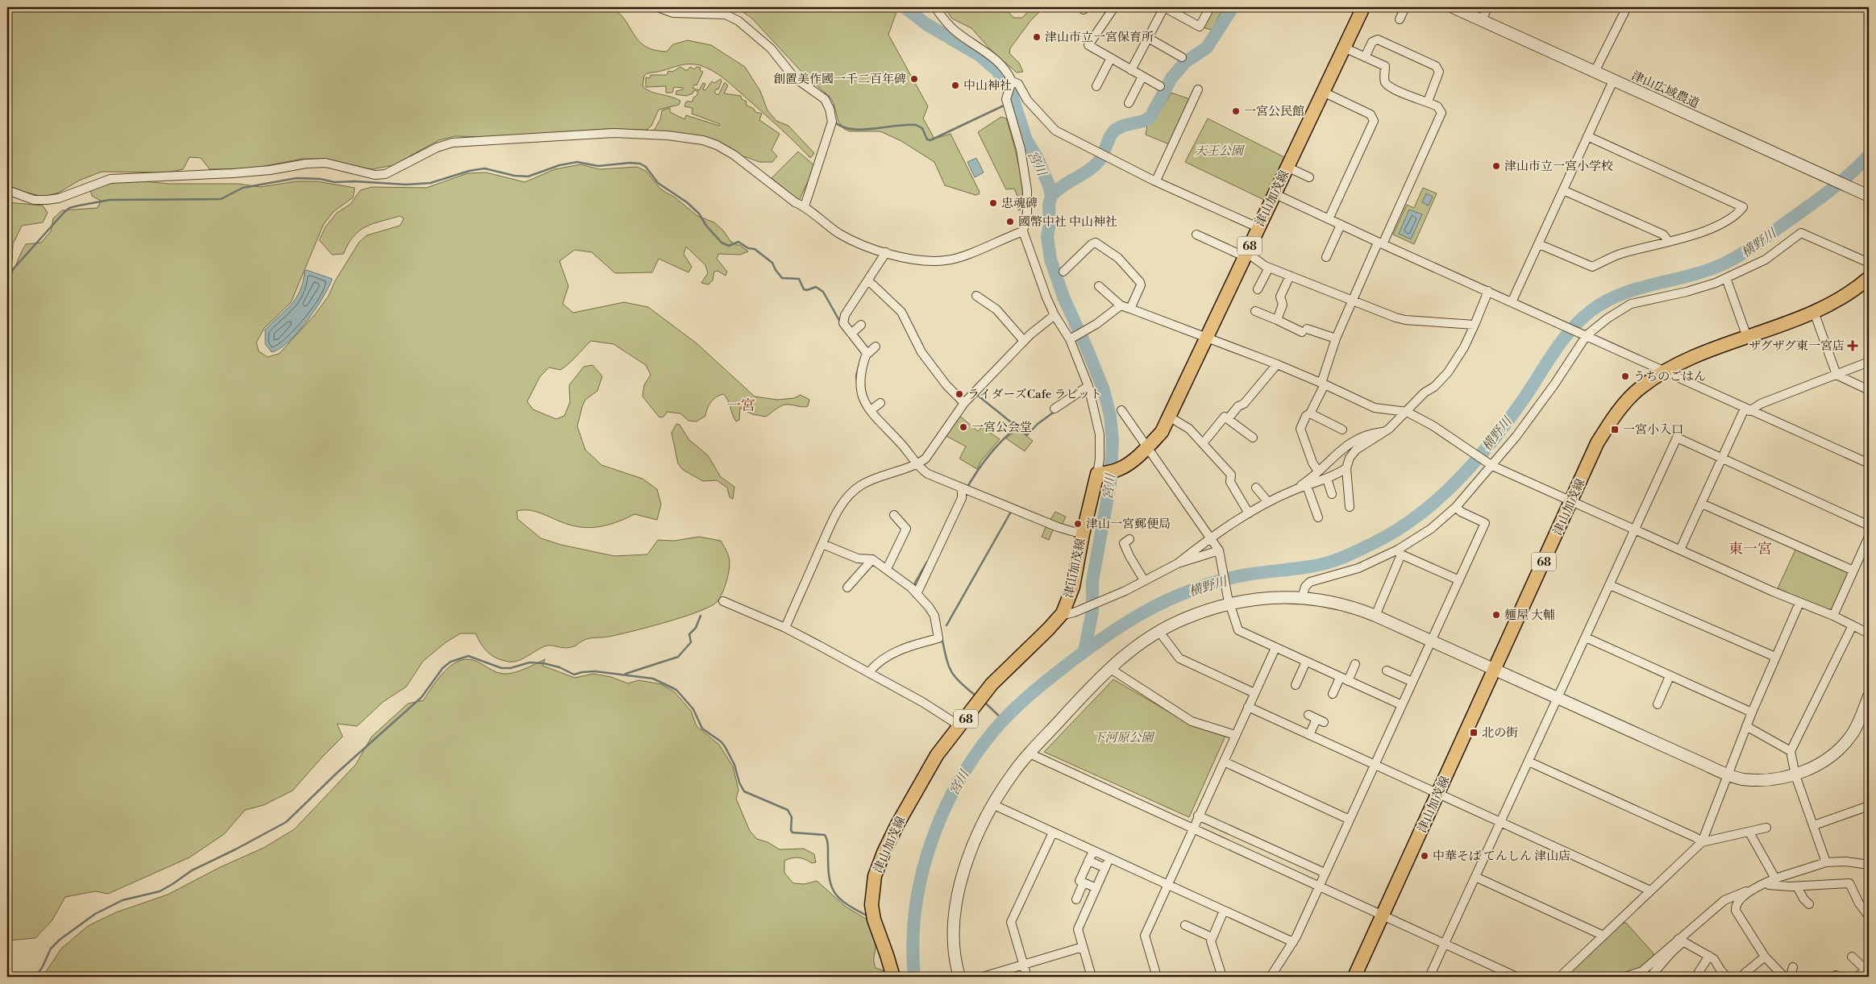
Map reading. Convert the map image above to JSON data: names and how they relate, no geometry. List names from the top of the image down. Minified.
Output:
{"streets":{"main road":["津山加茂線","68"],"street":["津山広域農道"]},"districts":["一宮","東一宮"],"water":["宮川","横野川"],"parks":["天王公園","下河原公園"],"places":{"other":["津山市立一宮保育所","創置美作國一千二百年碑","中山神社","一宮公民館","津山市立一宮小学校","忠魂碑","國幣中社 中山神社","うちのごはん","ライダーズCafe ラビット","一宮公会堂","津山一宮郵便局","麺屋 大輔","中華そば てんしん 津山店"],"health":["ザグザグ東一宮店"],"transit":["一宮小入口","北の街"]}}
